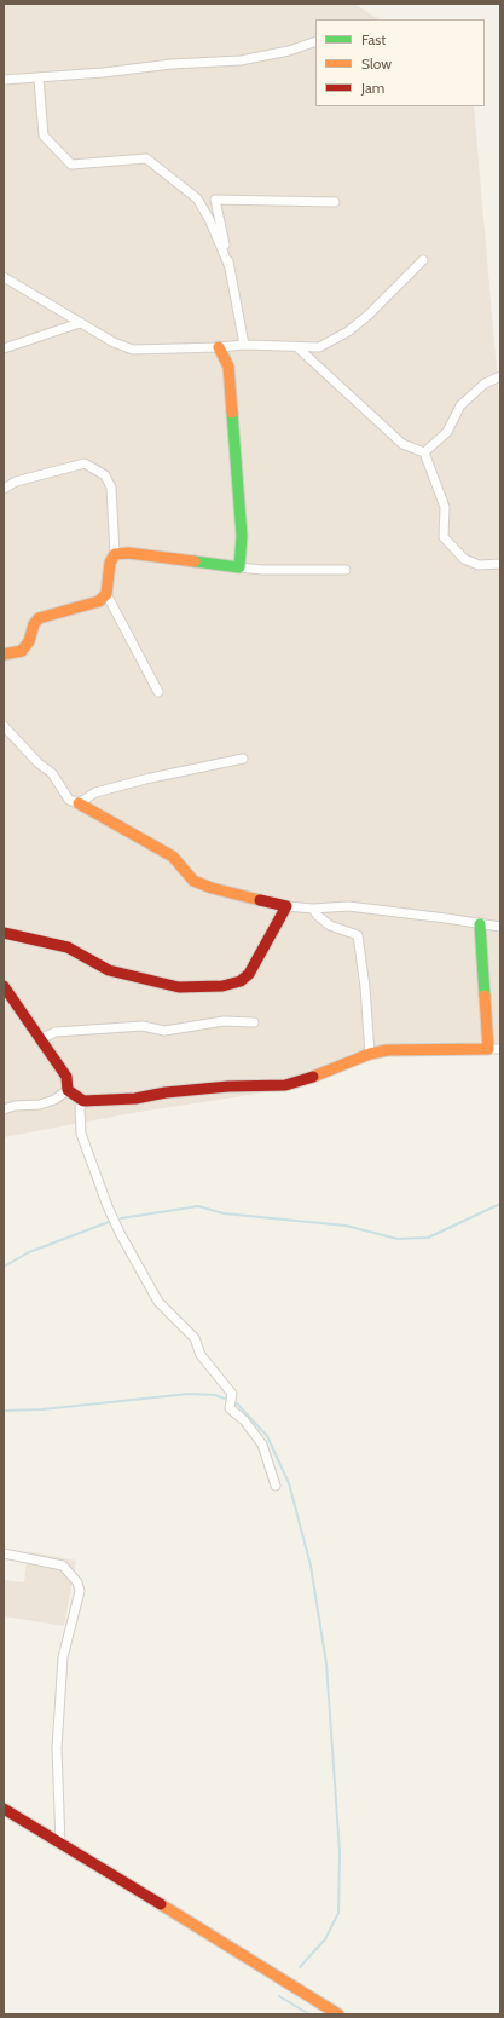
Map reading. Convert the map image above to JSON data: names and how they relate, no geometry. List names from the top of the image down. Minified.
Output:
{"legend":["Fast","Slow","Jam"]}
